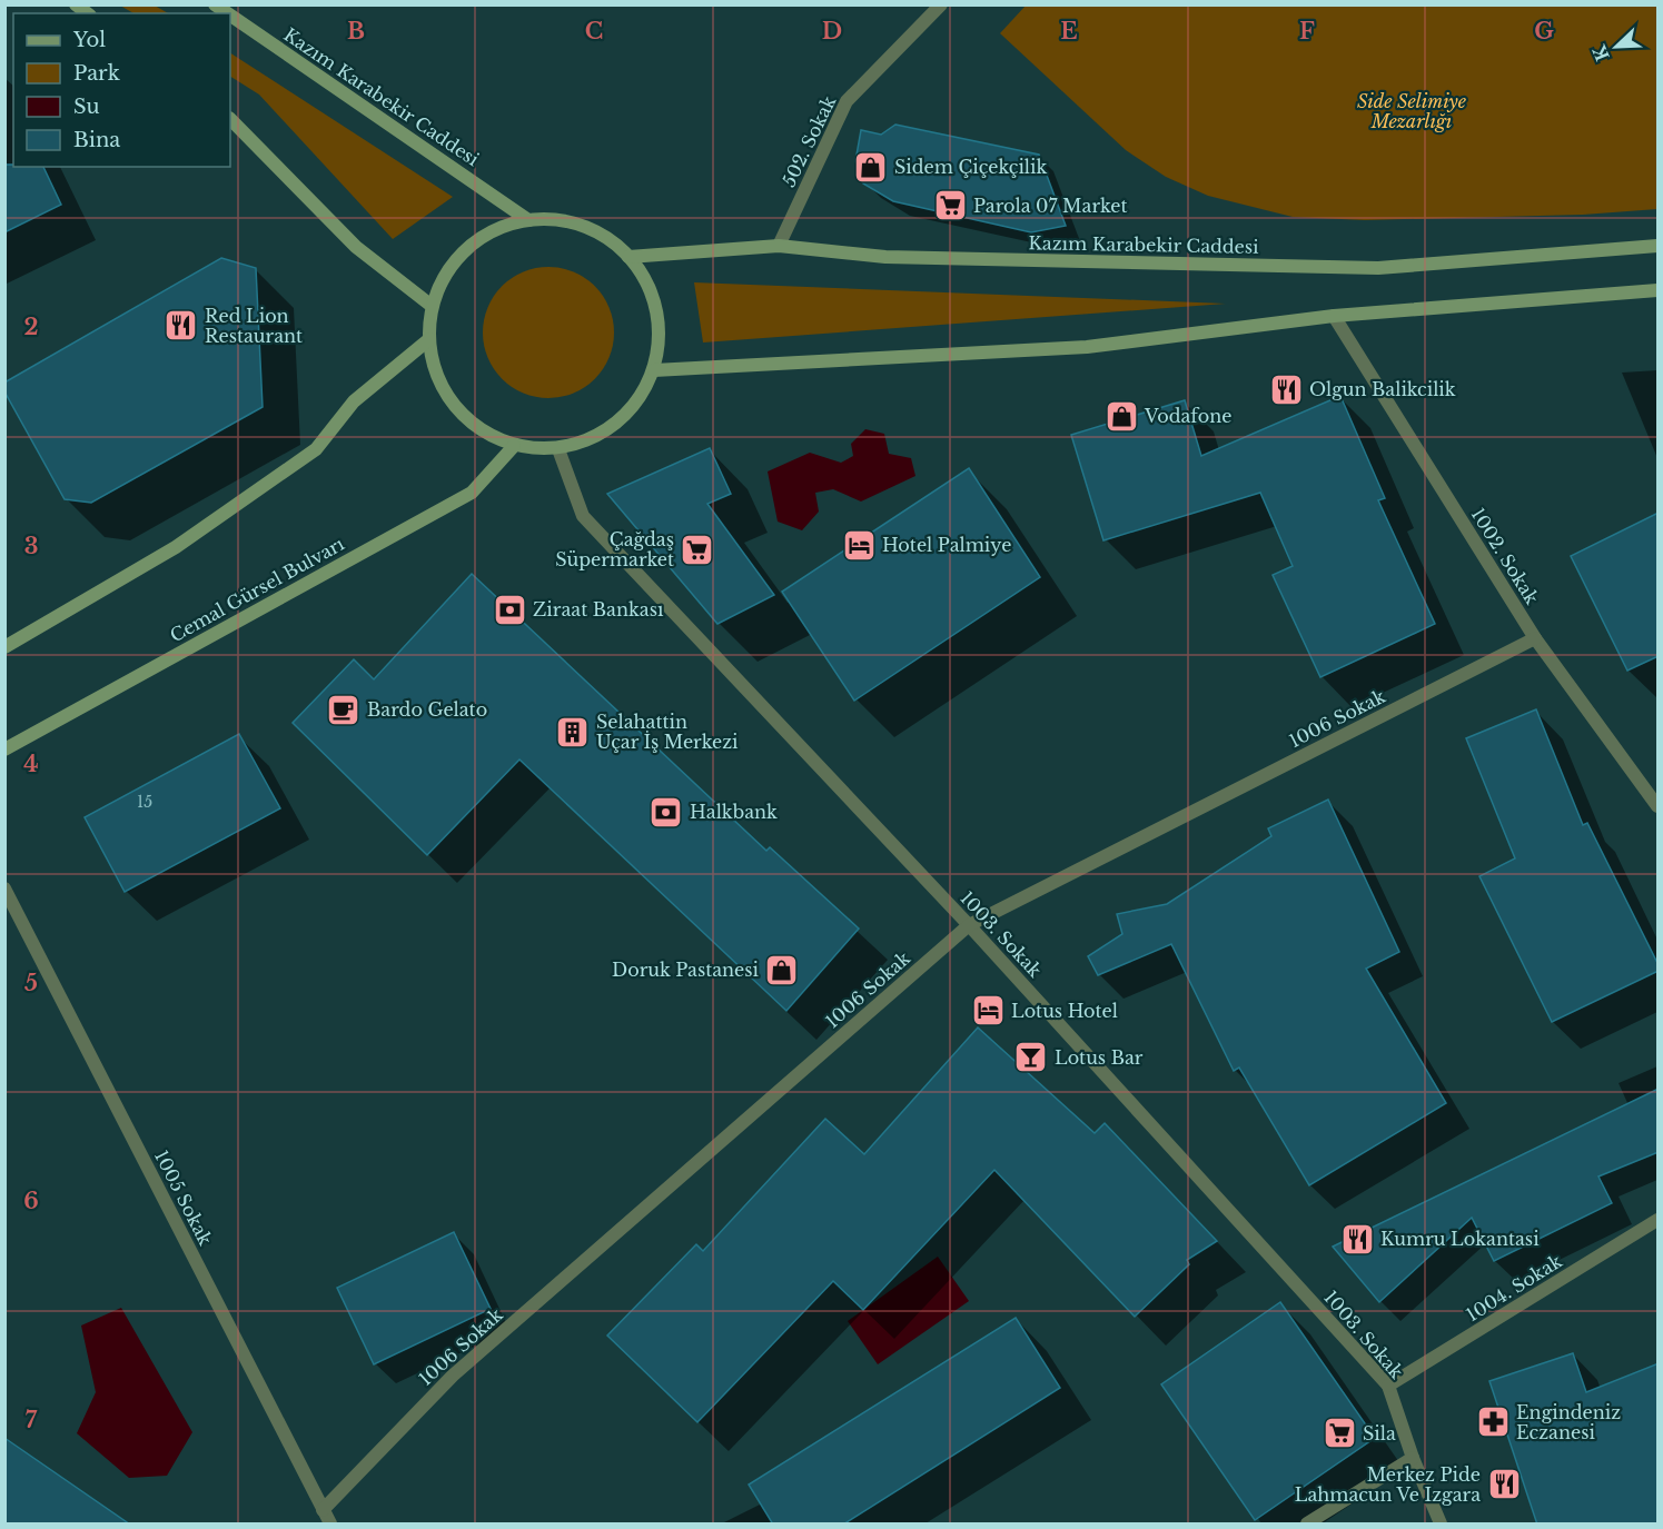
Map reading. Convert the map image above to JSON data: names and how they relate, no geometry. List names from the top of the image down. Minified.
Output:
{"streets":{"main road":["Kazım Karabekir Caddesi","Cemal Gürsel Bulvarı"],"street":["502. Sokak","1002. Sokak","1006 Sokak","1003. Sokak","1005 Sokak","1004. Sokak"]},"crossings":[["Kazım Karabekir Caddesi","502. Sokak"],["Kazım Karabekir Caddesi","Cemal Gürsel Bulvarı"],["Kazım Karabekir Caddesi","1003. Sokak"],["1002. Sokak","1006 Sokak"],["Cemal Gürsel Bulvarı","1003. Sokak"],["1006 Sokak","1003. Sokak"],["1006 Sokak","1005 Sokak"],["1003. Sokak","1004. Sokak"]],"parks":["Side Selimiye Mezarlığı"],"places":{"shop":["Sidem Çiçekçilik","Vodafone","Doruk Pastanesi"],"supermarket":["Parola 07 Market","Çağdaş Süpermarket","Sila"],"restaurant":["Red Lion Restaurant","Olgun Balikcilik","Kumru Lokantasi","Merkez Pide Lahmacun Ve Izgara"],"hotel":["Hotel Palmiye","Lotus Hotel"],"bank":["Ziraat Bankası","Halkbank"],"cafe":["Bardo Gelato"],"building":["Selahattin Uçar İş Merkezi"],"bar":["Lotus Bar"],"pharmacy":["Engindeniz Eczanesi"]},"house_numbers":["15"],"legend":["Yol","Park","Su","Bina"],"north":"bottom left","grid":{"columns":["B","C","D","E","F","G"],"rows":["2","3","4","5","6","7"]}}
